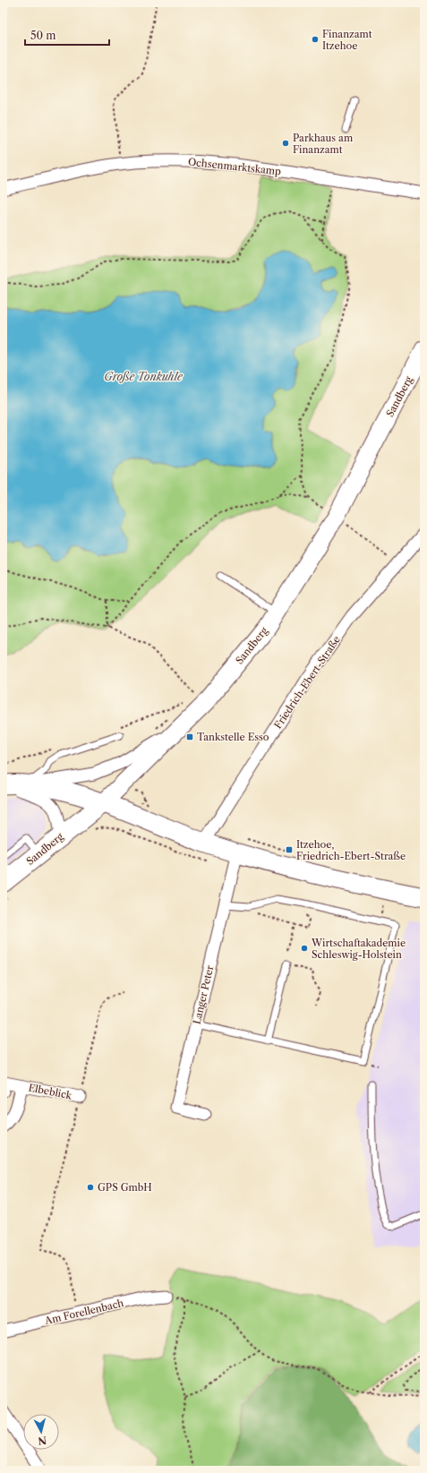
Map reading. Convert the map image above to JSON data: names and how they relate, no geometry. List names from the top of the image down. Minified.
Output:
{"streets":{"main road":["Sandberg"],"street":["Ochsenmarktskamp","Friedrich-Ebert-Straße","Langer Peter","Elbeblick","Am Forellenbach"]},"water":["Große Tonkuhle"],"places":{"other":["Finanzamt Itzehoe","Parkhaus am Finanzamt","Wirtschaftakademie Schleswig-Holstein","GPS GmbH"],"transit":["Tankstelle Esso","Itzehoe, Friedrich-Ebert-Straße"]},"scale_bar":"50 m","north":"bottom"}
